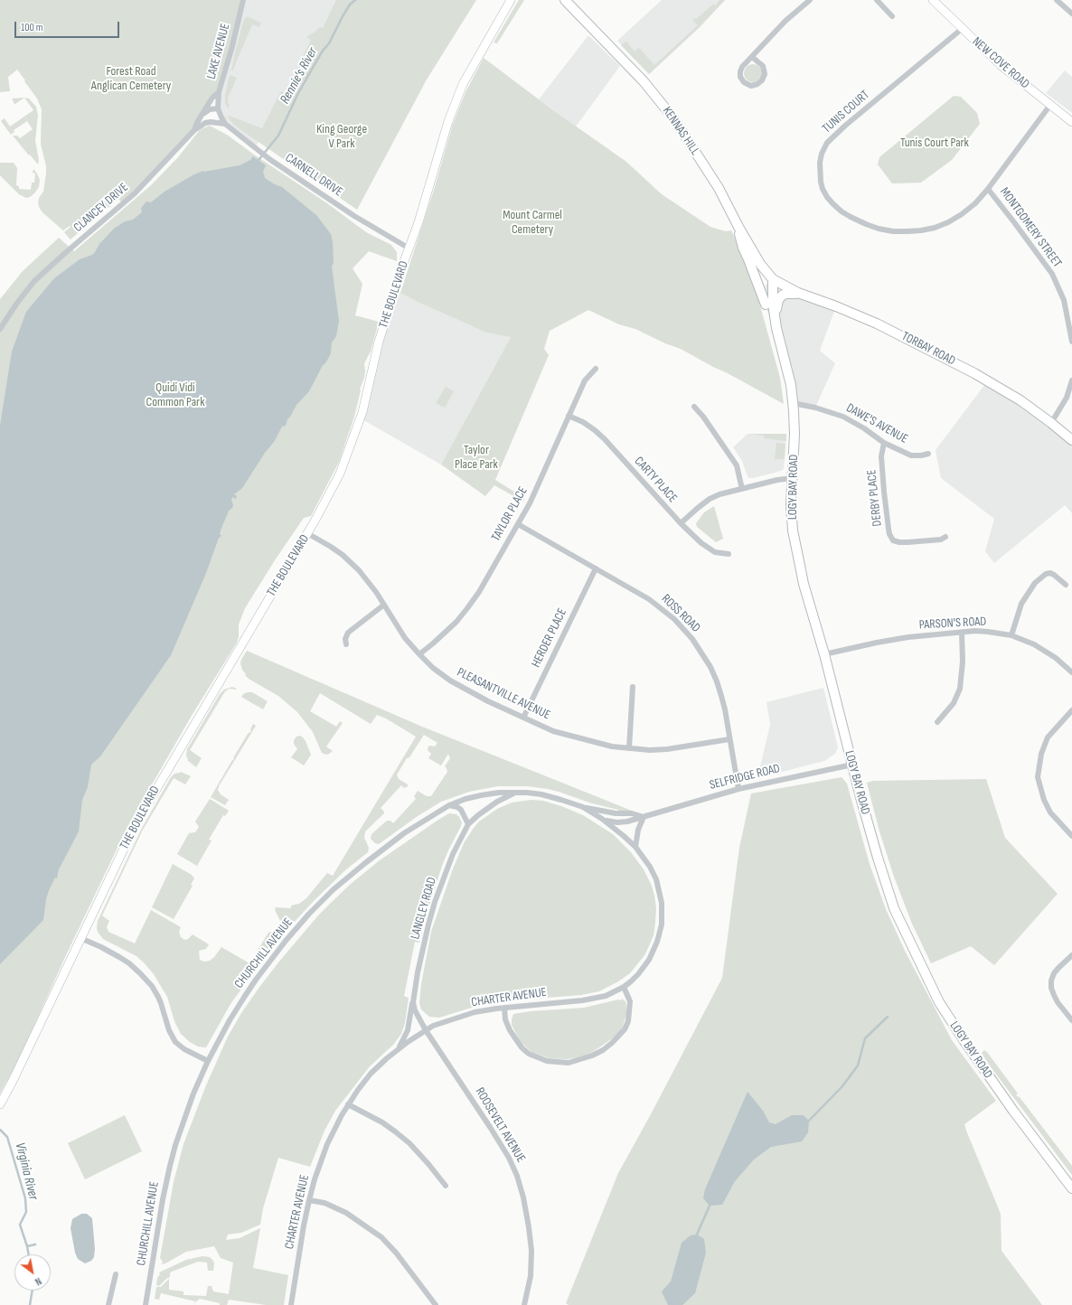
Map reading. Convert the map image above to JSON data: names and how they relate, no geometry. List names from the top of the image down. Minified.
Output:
{"streets":{"main road":["KENNAS HILL","TORBAY ROAD","LOGY BAY ROAD"],"street":["LAKE AVENUE","NEW COVE ROAD","TUNIS COURT","CARNELL DRIVE","CLANCEY DRIVE","MONTGOMERY STREET","THE BOULEVARD","DAWE'S AVENUE","CARTY PLACE","DERBY PLACE","TAYLOR PLACE","ROSS ROAD","PARSON'S ROAD","HERDER PLACE","PLEASANTVILLE AVENUE","SELFRIDGE ROAD","LANGLEY ROAD","CHURCHILL AVENUE","CHARTER AVENUE","ROOSEVELT AVENUE"]},"crossings":[["LAKE AVENUE","CARNELL DRIVE"],["LAKE AVENUE","CLANCEY DRIVE"],["NEW COVE ROAD","TUNIS COURT"],["TUNIS COURT","MONTGOMERY STREET"],["KENNAS HILL","TORBAY ROAD"],["KENNAS HILL","LOGY BAY ROAD"],["CARNELL DRIVE","THE BOULEVARD"],["THE BOULEVARD","PLEASANTVILLE AVENUE"],["TORBAY ROAD","LOGY BAY ROAD"],["DAWE'S AVENUE","LOGY BAY ROAD"],["DAWE'S AVENUE","DERBY PLACE"],["CARTY PLACE","TAYLOR PLACE"],["LOGY BAY ROAD","PARSON'S ROAD"],["LOGY BAY ROAD","SELFRIDGE ROAD"],["TAYLOR PLACE","ROSS ROAD"],["TAYLOR PLACE","PLEASANTVILLE AVENUE"],["ROSS ROAD","HERDER PLACE"],["ROSS ROAD","PLEASANTVILLE AVENUE"],["ROSS ROAD","SELFRIDGE ROAD"],["HERDER PLACE","PLEASANTVILLE AVENUE"],["SELFRIDGE ROAD","CHURCHILL AVENUE"],["SELFRIDGE ROAD","CHARTER AVENUE"],["LANGLEY ROAD","CHURCHILL AVENUE"],["LANGLEY ROAD","CHARTER AVENUE"],["LANGLEY ROAD","ROOSEVELT AVENUE"],["CHURCHILL AVENUE","CHARTER AVENUE"],["CHARTER AVENUE","ROOSEVELT AVENUE"]],"water":["Rennie's River","Virginia River"],"parks":["Forest Road Anglican Cemetery","King George V Park","Tunis Court Park","Mount Carmel Cemetery","Quidi Vidi Common Park","Taylor Place Park"],"scale_bar":"100 m","north":"bottom right"}
